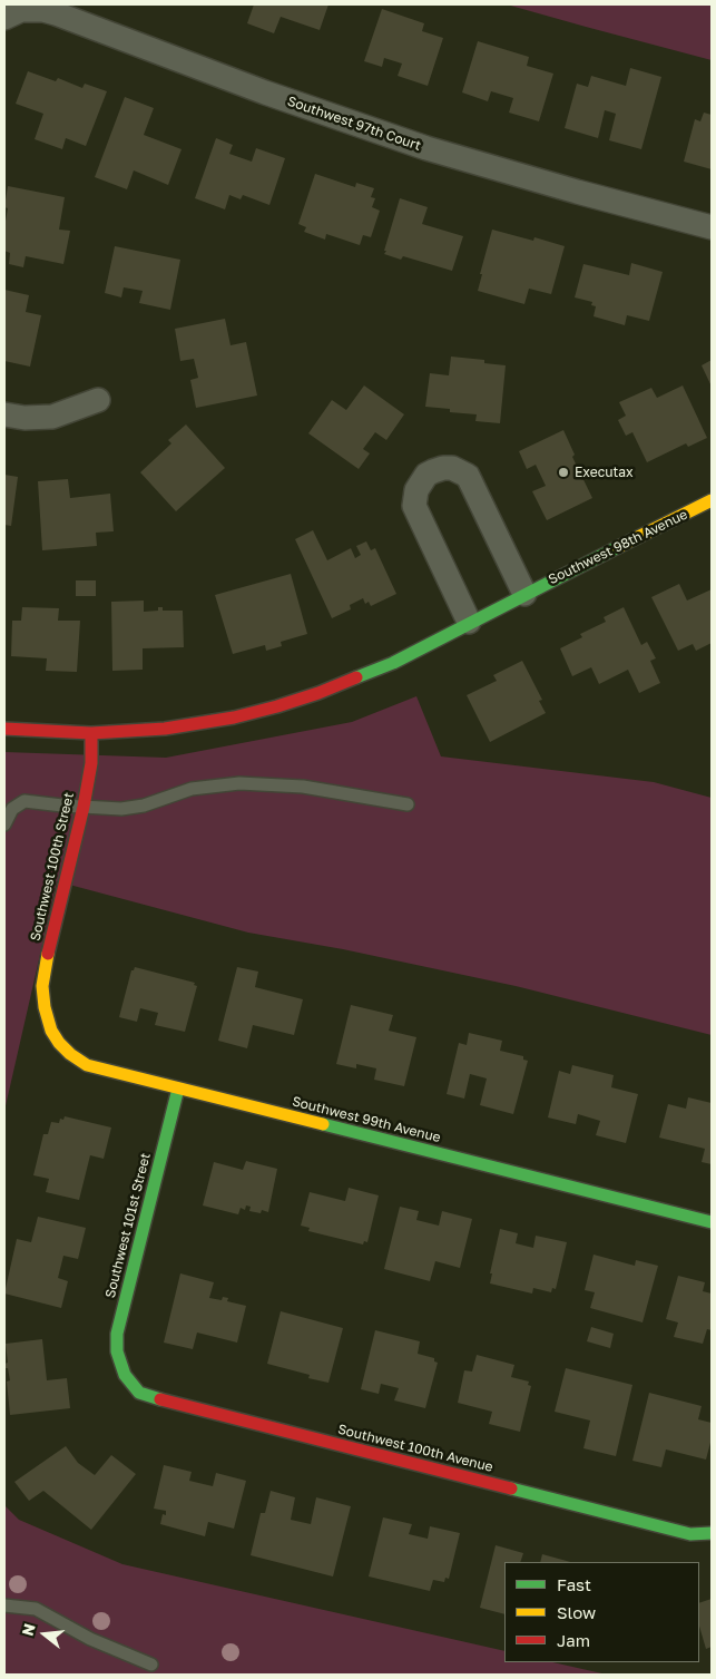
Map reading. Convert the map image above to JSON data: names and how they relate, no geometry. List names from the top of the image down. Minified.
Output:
{"streets":{"street":["Southwest 97th Court","Southwest 98th Avenue","Southwest 100th Street","Southwest 99th Avenue","Southwest 101st Street","Southwest 100th Avenue"]},"crossings":[["Southwest 98th Avenue","Southwest 100th Street"],["Southwest 100th Street","Southwest 99th Avenue"],["Southwest 99th Avenue","Southwest 101st Street"],["Southwest 101st Street","Southwest 100th Avenue"]],"places":["Executax"],"legend":["Fast","Slow","Jam"],"north":"left"}
